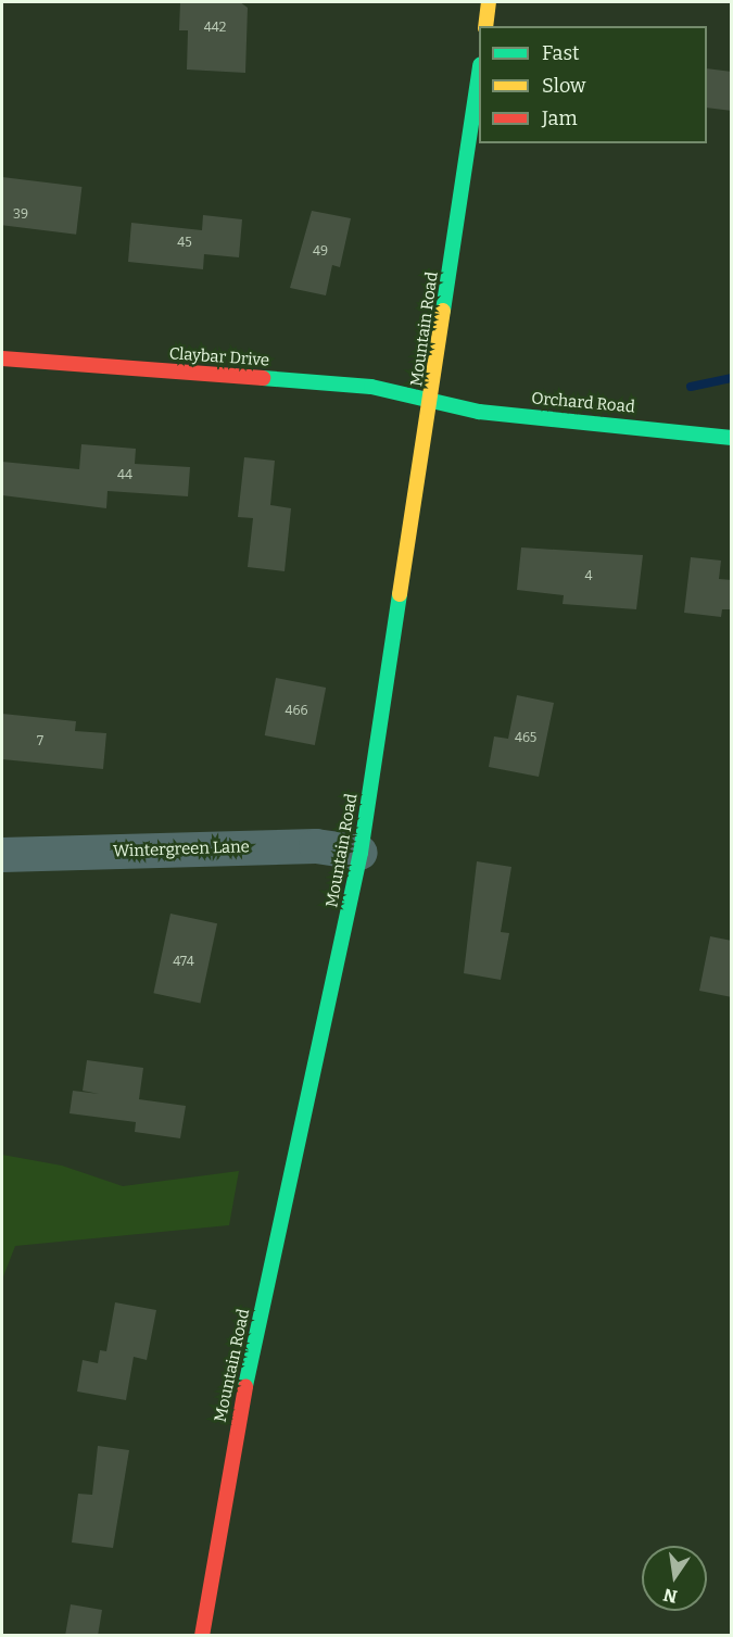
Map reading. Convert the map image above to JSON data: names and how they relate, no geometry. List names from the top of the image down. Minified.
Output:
{"streets":{"main road":["Mountain Road","Claybar Drive","Orchard Road"],"street":["Wintergreen Lane"]},"crossings":[["Mountain Road","Claybar Drive"],["Mountain Road","Orchard Road"],["Mountain Road","Wintergreen Lane"],["Claybar Drive","Orchard Road"]],"house_numbers":["442","39","45","49","44","4","466","465","7","474"],"legend":["Fast","Slow","Jam"],"north":"bottom"}
